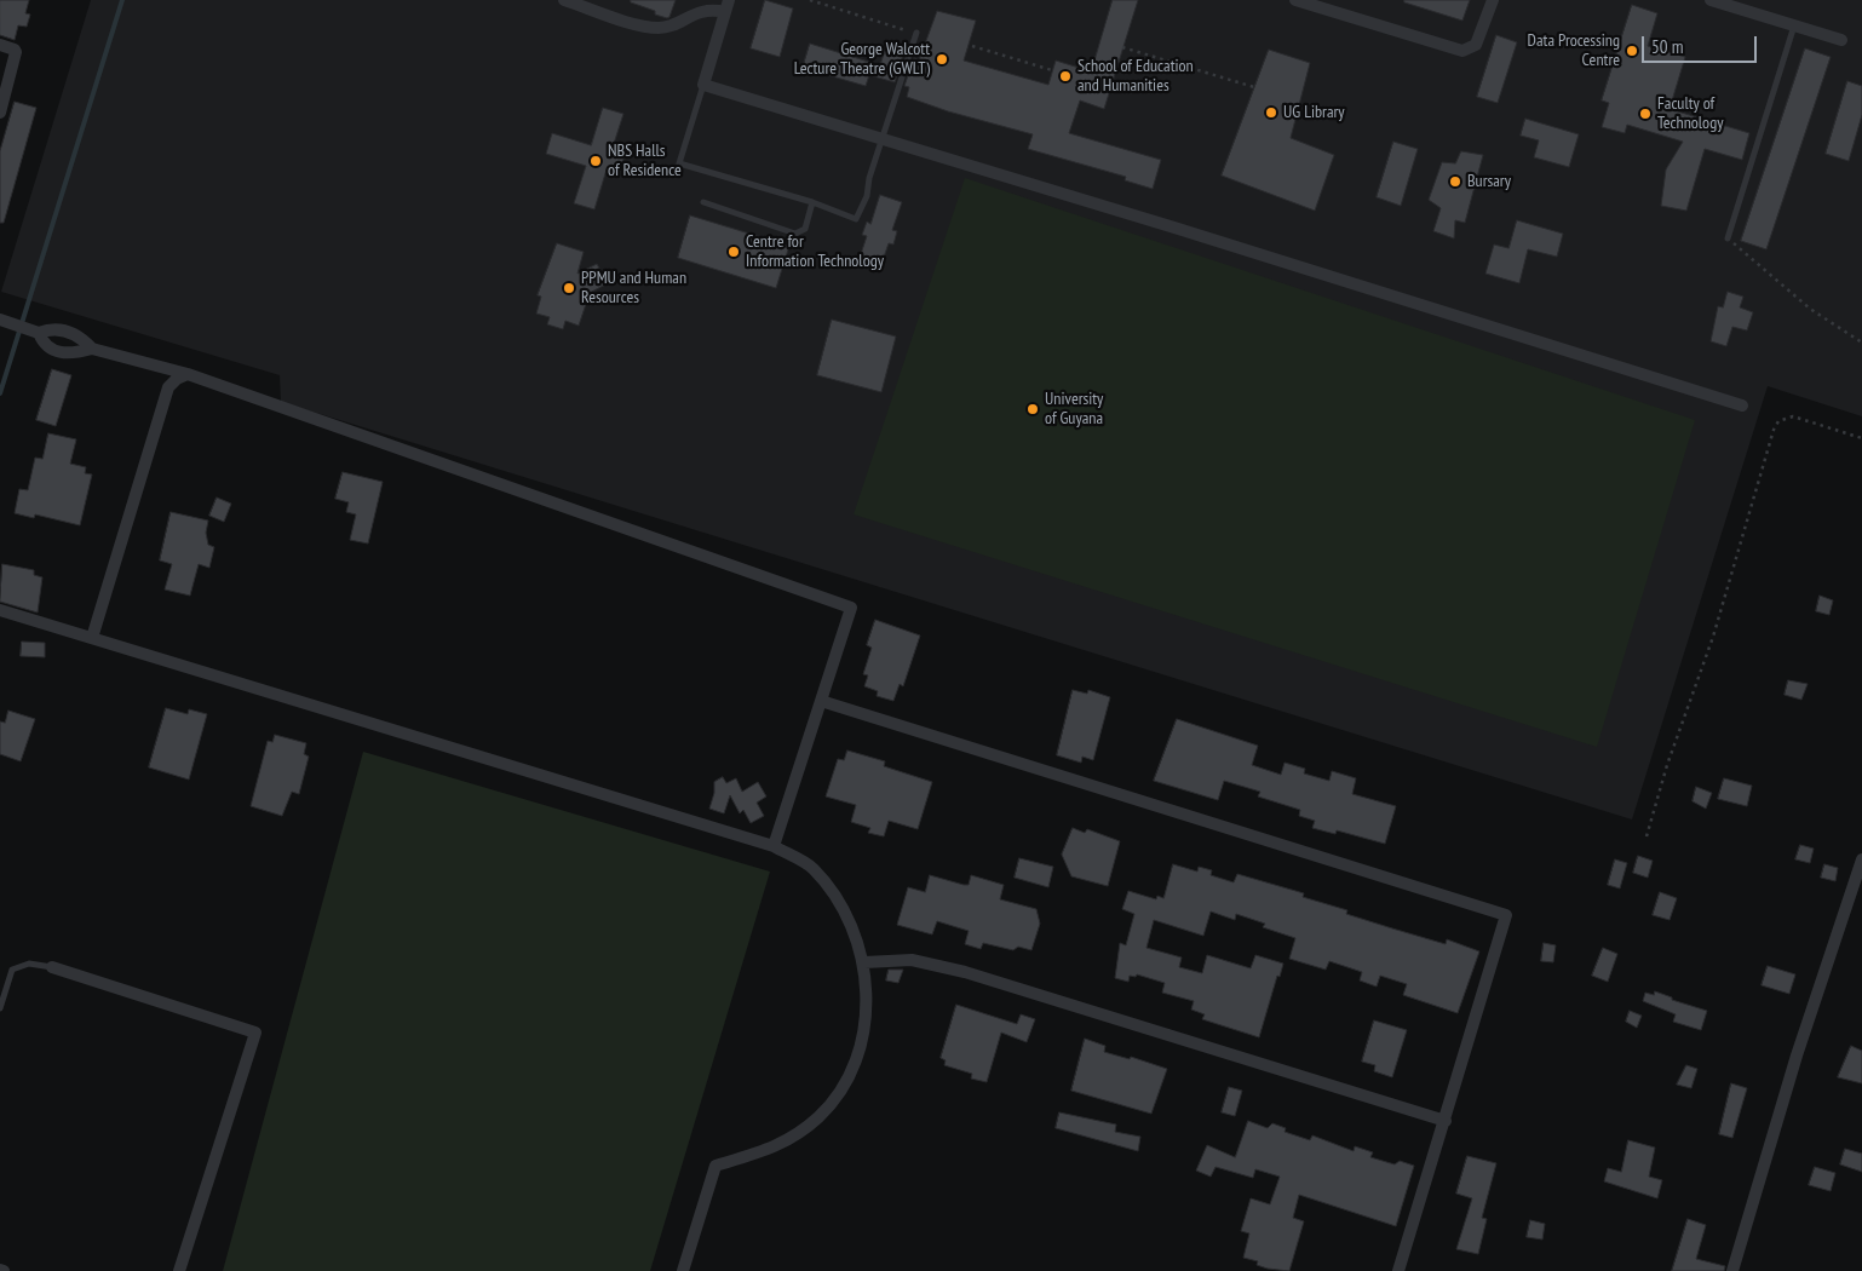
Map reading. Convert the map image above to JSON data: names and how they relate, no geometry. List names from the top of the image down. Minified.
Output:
{"places":["Data Processing Centre","George Walcott Lecture Theatre (GWLT)","School of Education and Humanities","UG Library","Faculty of Technology","NBS Halls of Residence","Bursary","Centre for Information Technology","PPMU and Human Resources","University of Guyana"],"scale_bar":"50 m"}
